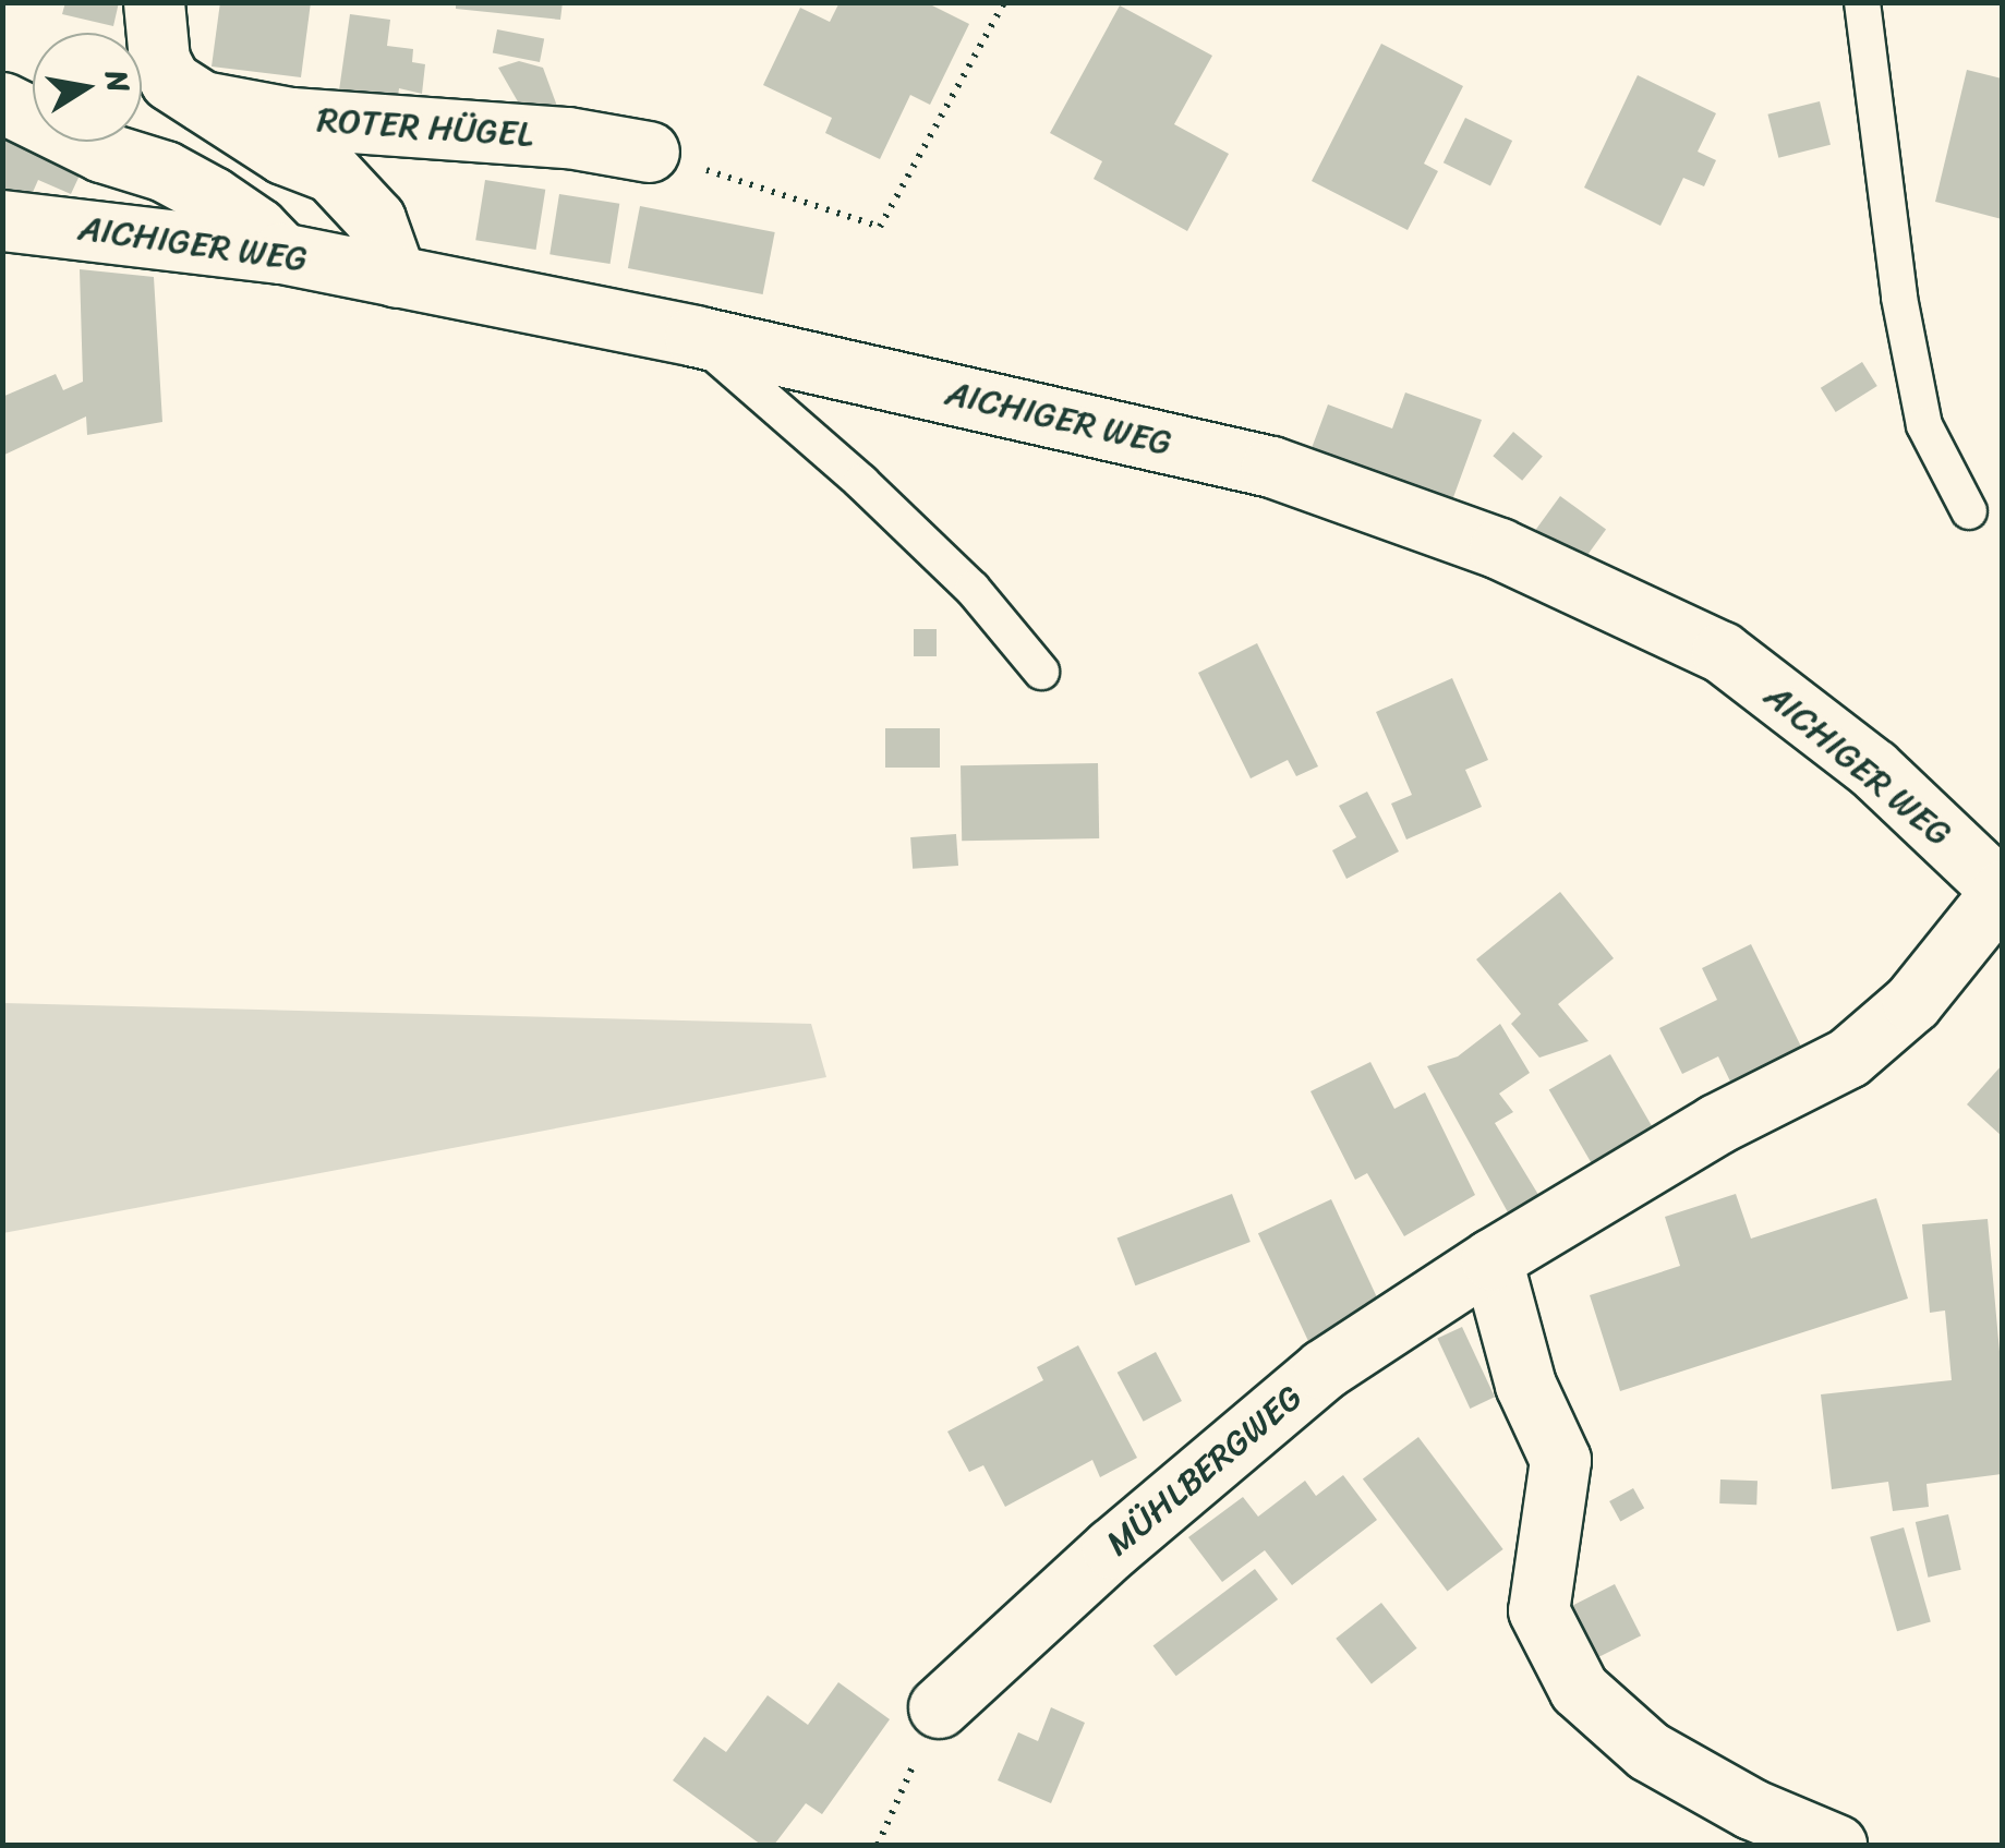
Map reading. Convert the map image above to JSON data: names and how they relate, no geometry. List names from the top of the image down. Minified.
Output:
{"streets":{"street":["ROTER HÜGEL","AICHIGER WEG","MÜHLBERGWEG"]},"crossings":[["ROTER HÜGEL","AICHIGER WEG"],["AICHIGER WEG","MÜHLBERGWEG"]],"north":"right"}
